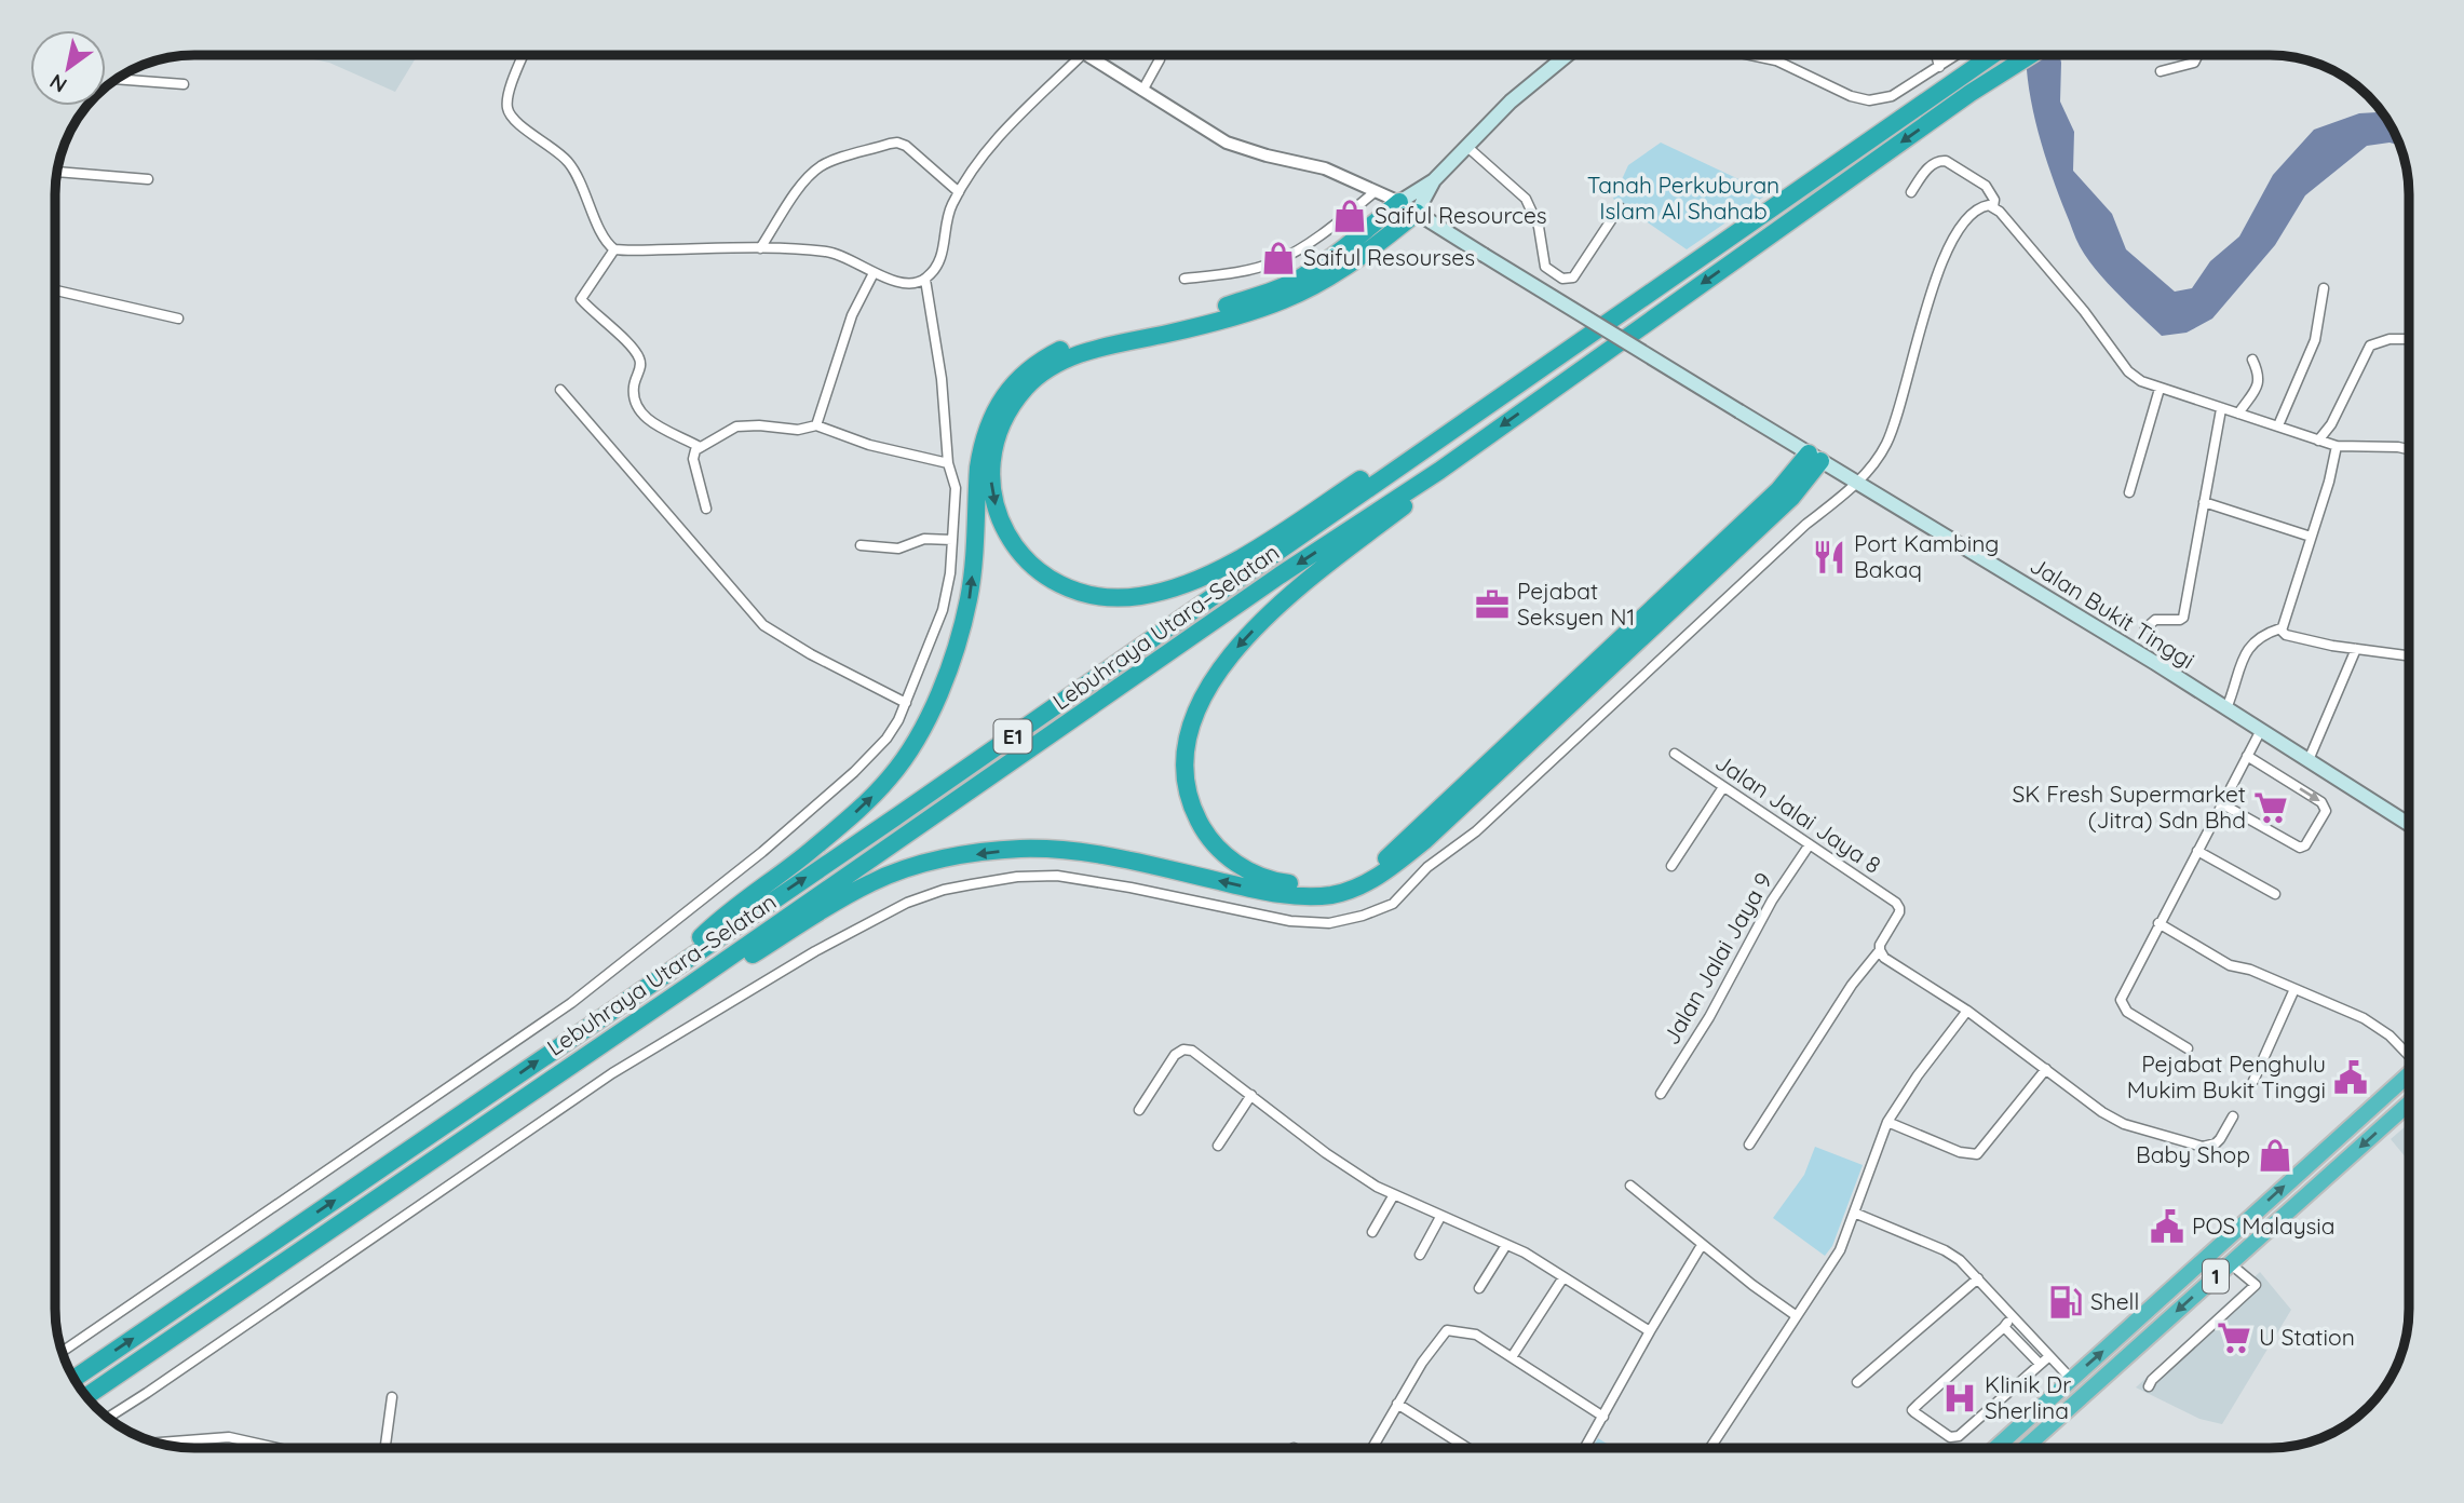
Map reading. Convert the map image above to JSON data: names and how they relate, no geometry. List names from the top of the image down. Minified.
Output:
{"streets":{"highway":["Lebuhraya Utara–Selatan","E1","1"],"main road":["Jalan Bukit Tinggi"],"street":["Jalan Jalai Jaya 8","Jalan Jalai Jaya 9"]},"crossings":[["Jalan Jalai Jaya 8","Jalan Jalai Jaya 9"]],"parks":["Tanah Perkuburan Islam Al Shahab"],"places":{"shop":["Saiful Resources","Saiful Resourses","Baby Shop"],"restaurant":["Port Kambing Bakaq"],"office":["Pejabat Seksyen N1"],"supermarket":["SK Fresh Supermarket (Jitra) Sdn Bhd","U Station"],"public building":["Pejabat Penghulu Mukim Bukit Tinggi","POS Malaysia"],"fuel station":["Shell"],"hospital":["Klinik Dr Sherlina"]},"north":"bottom left"}
